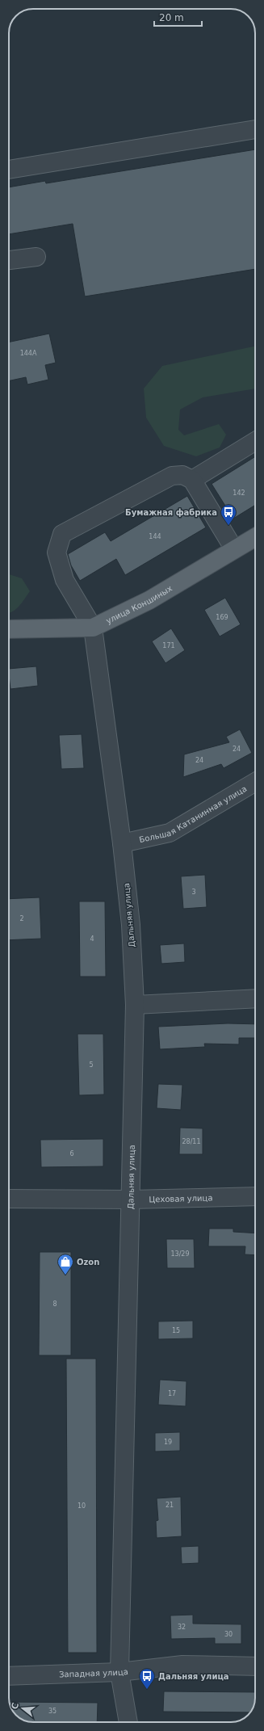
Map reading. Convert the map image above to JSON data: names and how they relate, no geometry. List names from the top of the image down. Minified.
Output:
{"streets":{"main road":["улица Коншиных"],"street":["Большая Катанинная улица","Дальняя улица","Цеховая улица","Западная улица"]},"crossings":[["улица Коншиных","Дальняя улица"],["Большая Катанинная улица","Дальняя улица"],["Дальняя улица","Цеховая улица"],["Дальняя улица","Западная улица"]],"places":{"bus stop":["Бумажная фабрика","Дальняя улица"],"shop":["Ozon"]},"house_numbers":["144А","142","144","169","171","24","24","3","2","4","5","28/11","6","13/29","8","15","17","19","21","10","32","30","35"],"scale_bar":"20 m","north":"left"}
